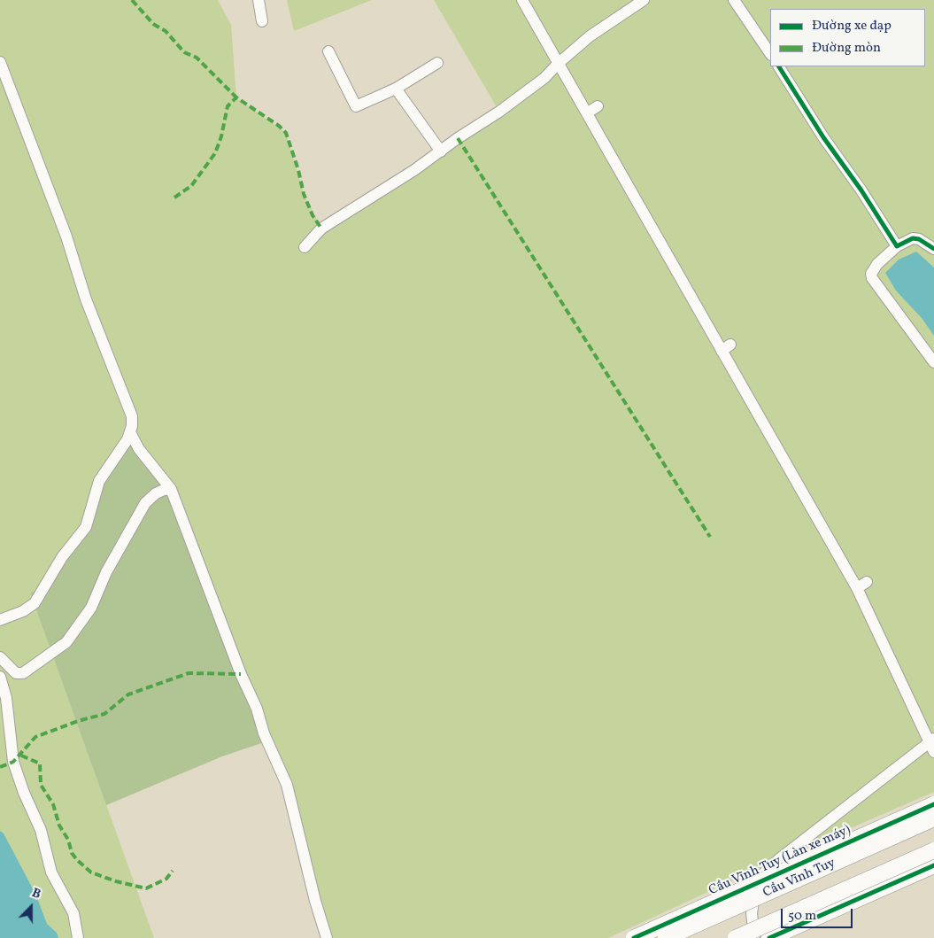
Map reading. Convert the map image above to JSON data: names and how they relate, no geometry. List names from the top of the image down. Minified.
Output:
{"streets":{"highway":["Cầu Vĩnh Tuy (Làn xe máy)","Cầu Vĩnh Tuy"]},"legend":["Đường xe đạp","Đường mòn"],"scale_bar":"50 m","north":"top"}
